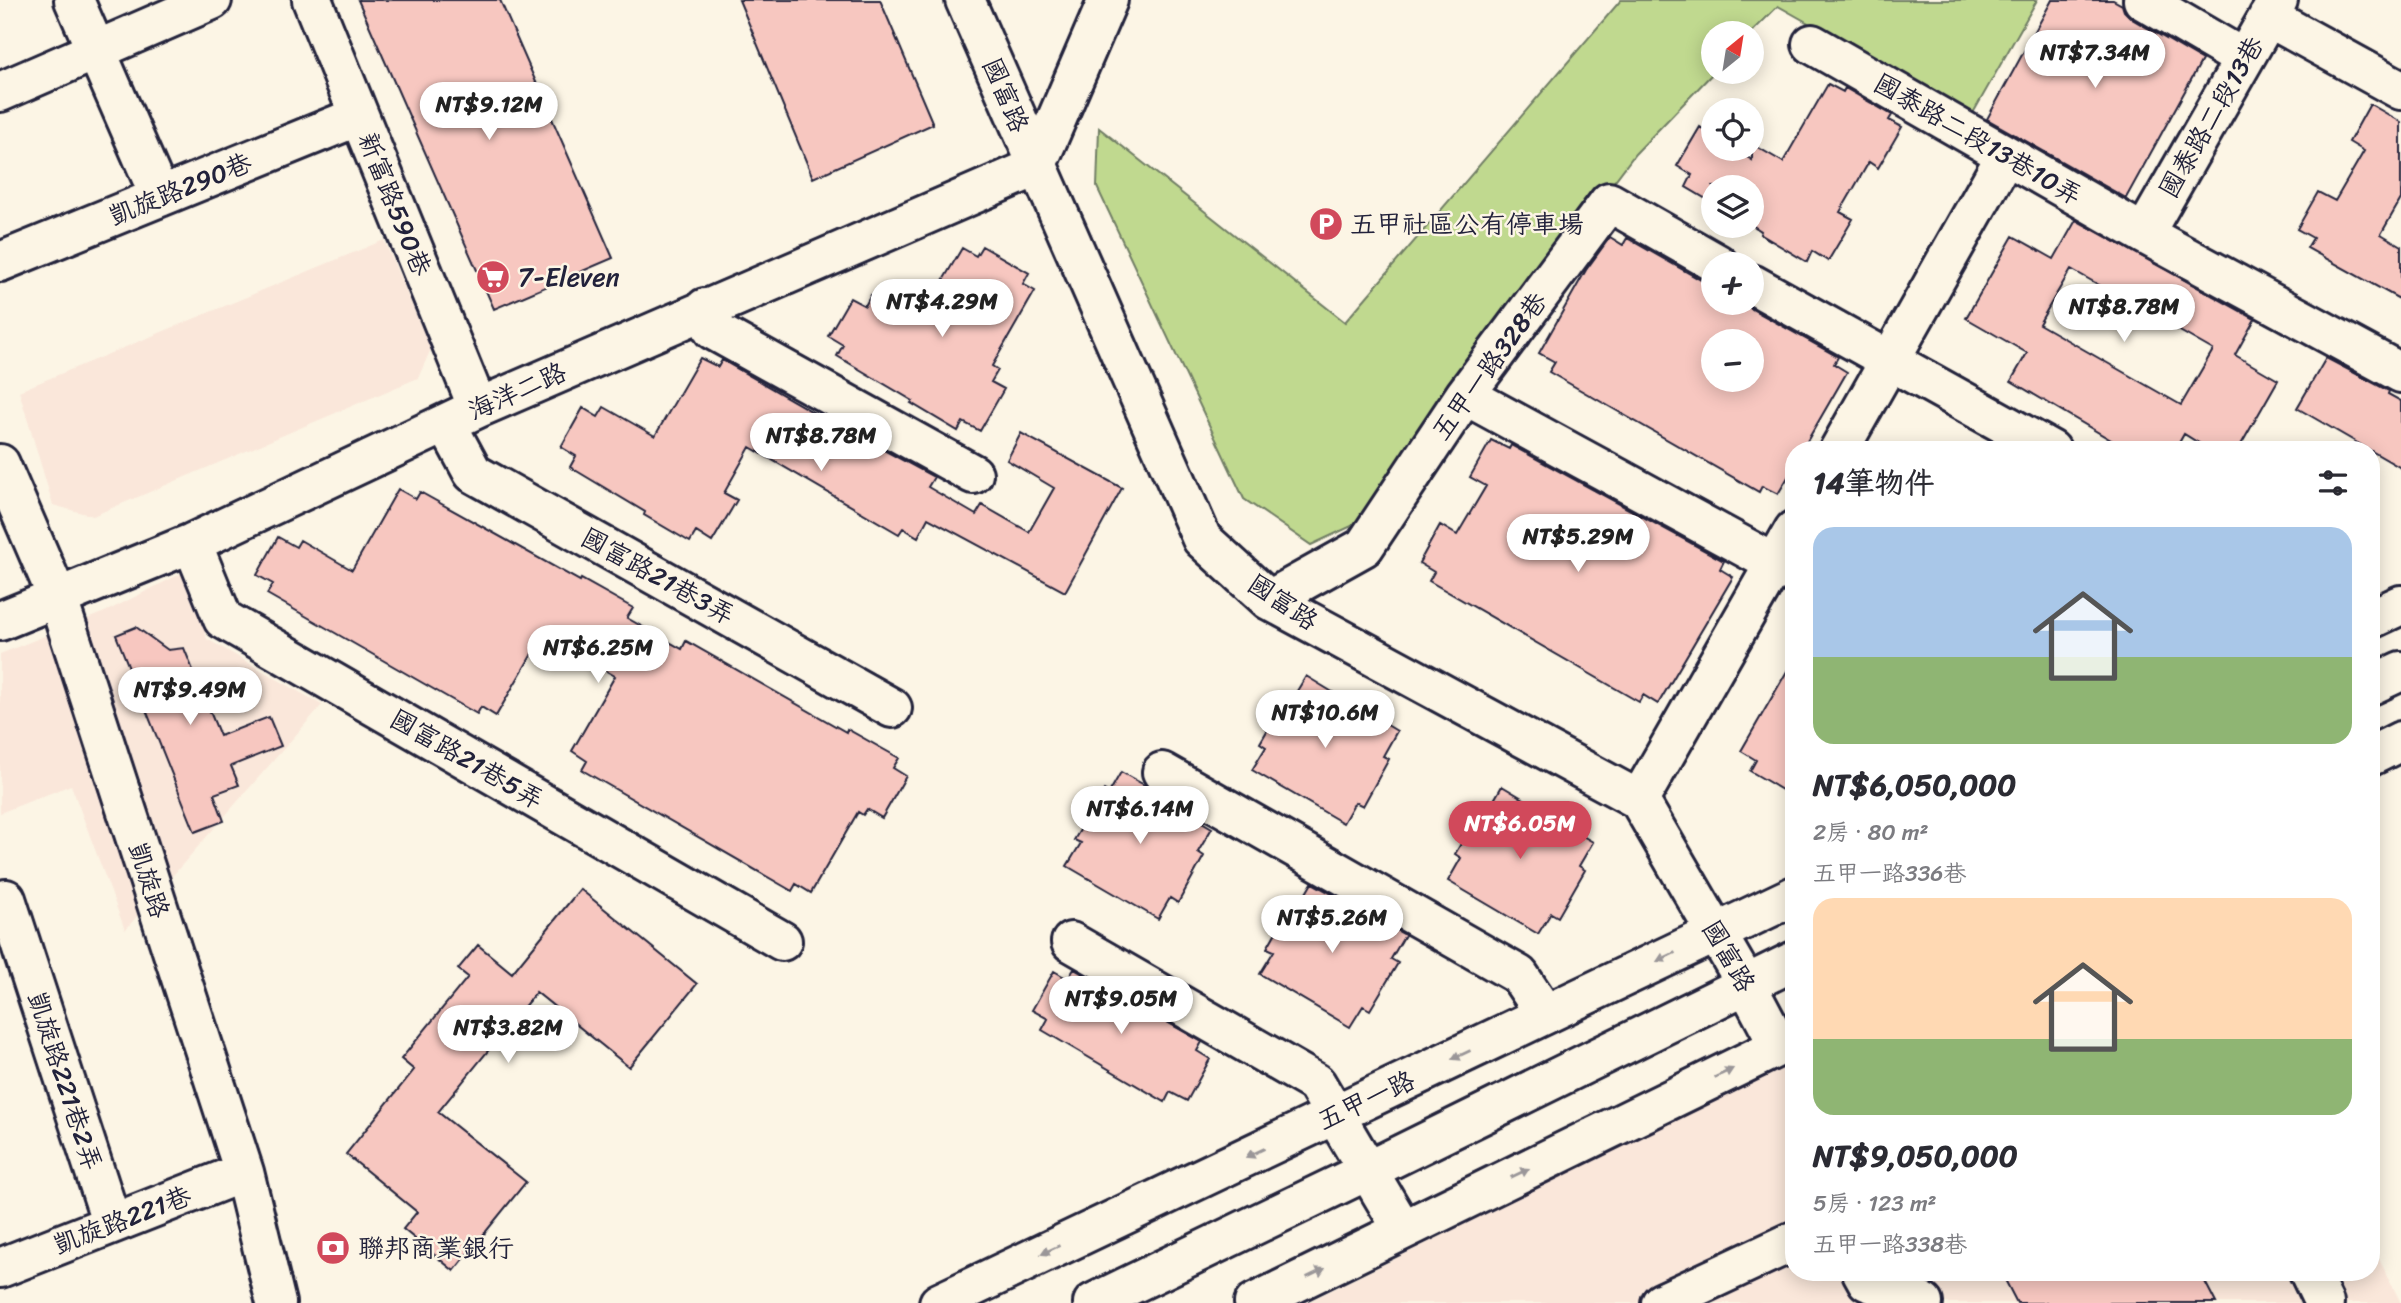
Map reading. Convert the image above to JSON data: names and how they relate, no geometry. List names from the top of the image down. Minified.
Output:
{"streets":{"street":["國富路","國泰路二段13巷","國泰路二段13巷10弄","凱旋路290巷","新富路590巷","五甲一路328巷","海洋二路","國富路21巷3弄","國富路21巷5弄","凱旋路","凱旋路221巷2弄","五甲一路","凱旋路221巷"]},"crossings":[["國富路","五甲一路328巷"],["國富路","海洋二路"],["國富路","五甲一路"],["國泰路二段13巷","國泰路二段13巷10弄"],["凱旋路290巷","新富路590巷"],["新富路590巷","海洋二路"],["新富路590巷","國富路21巷3弄"],["海洋二路","國富路21巷3弄"],["海洋二路","國富路21巷5弄"],["海洋二路","凱旋路"],["凱旋路","凱旋路221巷"],["凱旋路221巷2弄","凱旋路221巷"]],"places":{"parking":["五甲社區公有停車場"],"supermarket":["7-Eleven"],"bank":["聯邦商業銀行"]},"north":"top right","page":{"map_buttons":["+","−"],"price":["NT$7.34M","NT$9.12M","NT$4.29M","NT$8.78M","NT$8.78M","NT$5.29M","NT$6.25M","NT$9.49M","NT$10.6M","NT$6.14M","NT$6.05M","NT$5.26M","NT$9.05M","NT$3.82M"],"heading":"14筆物件","list":[{"name":"NT$6,050,000","note":"2房 · 80 m² · 五甲一路336巷"},{"name":"NT$9,050,000","note":"5房 · 123 m² · 五甲一路338巷"}]}}
